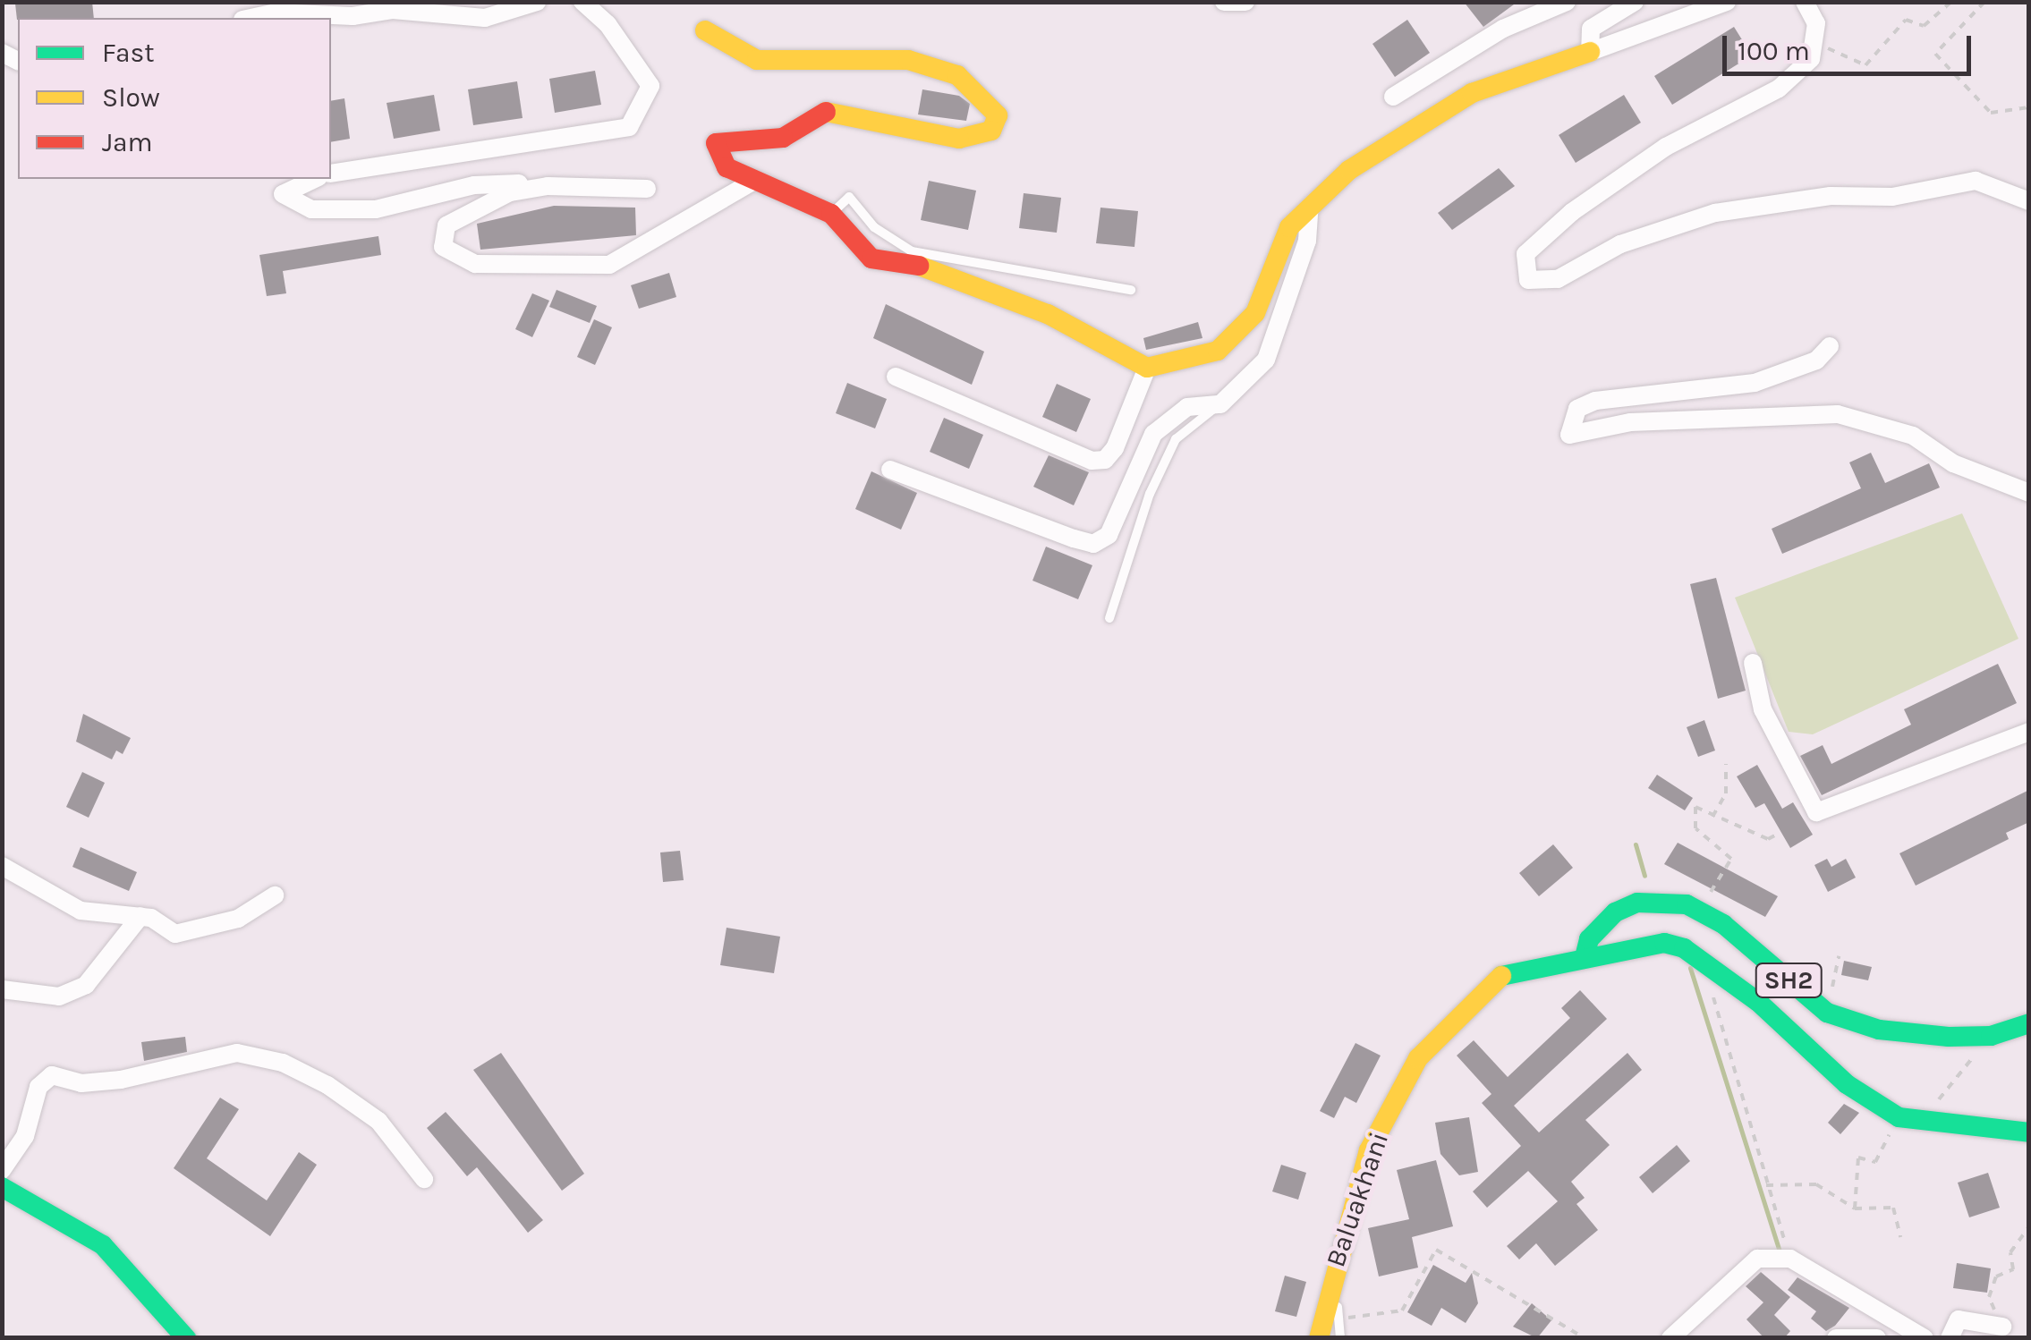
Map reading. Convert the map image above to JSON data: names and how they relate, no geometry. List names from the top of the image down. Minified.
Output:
{"streets":{"main road":["SH2","Baluakhani"]},"crossings":[["SH2","Baluakhani"]],"legend":["Fast","Slow","Jam"],"scale_bar":"100 m"}
